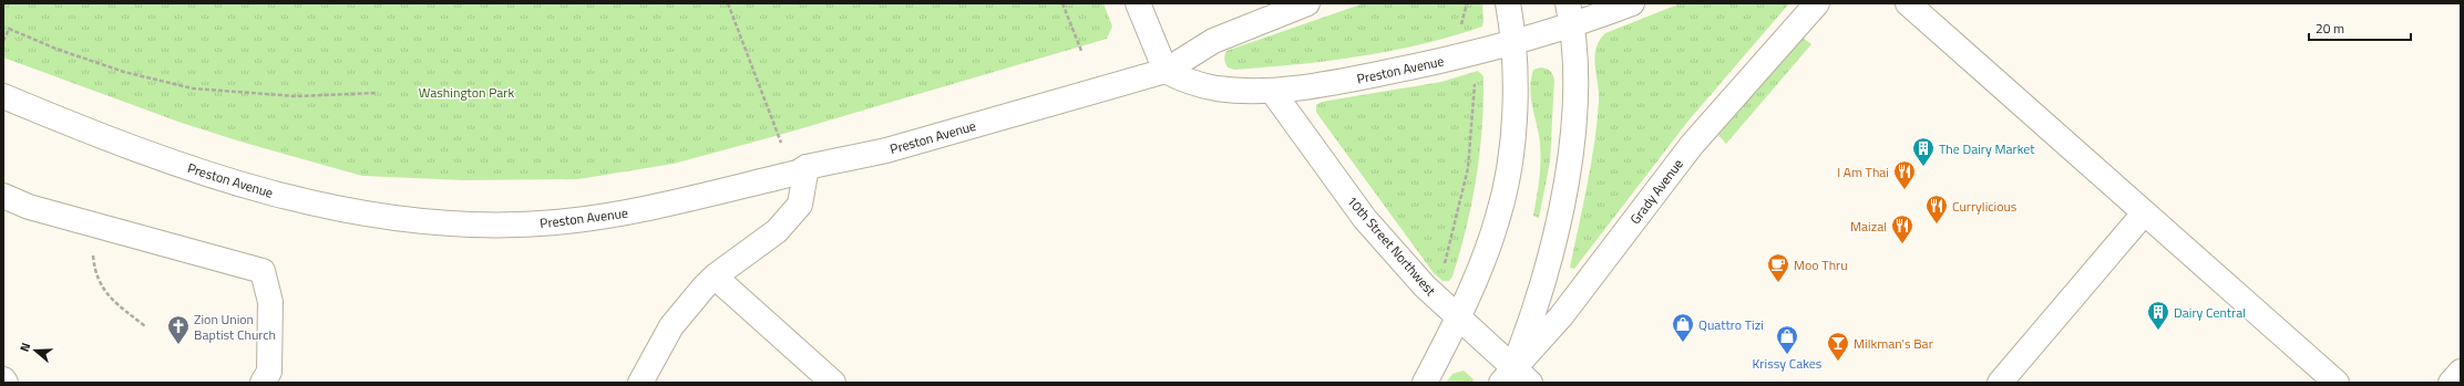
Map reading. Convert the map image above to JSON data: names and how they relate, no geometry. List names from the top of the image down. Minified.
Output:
{"streets":{"main road":["Preston Avenue","Grady Avenue","10th Street Northwest"]},"crossings":[["Preston Avenue","10th Street Northwest"],["Grady Avenue","10th Street Northwest"]],"parks":["Washington Park"],"places":{"building":["The Dairy Market","Dairy Central"],"restaurant":["I Am Thai","Currylicious","Maizal"],"cafe":["Moo Thru"],"shop":["Quattro Tizi","Krissy Cakes"],"church":["Zion Union Baptist Church"],"bar":["Milkman's Bar"]},"scale_bar":"20 m","north":"left"}
